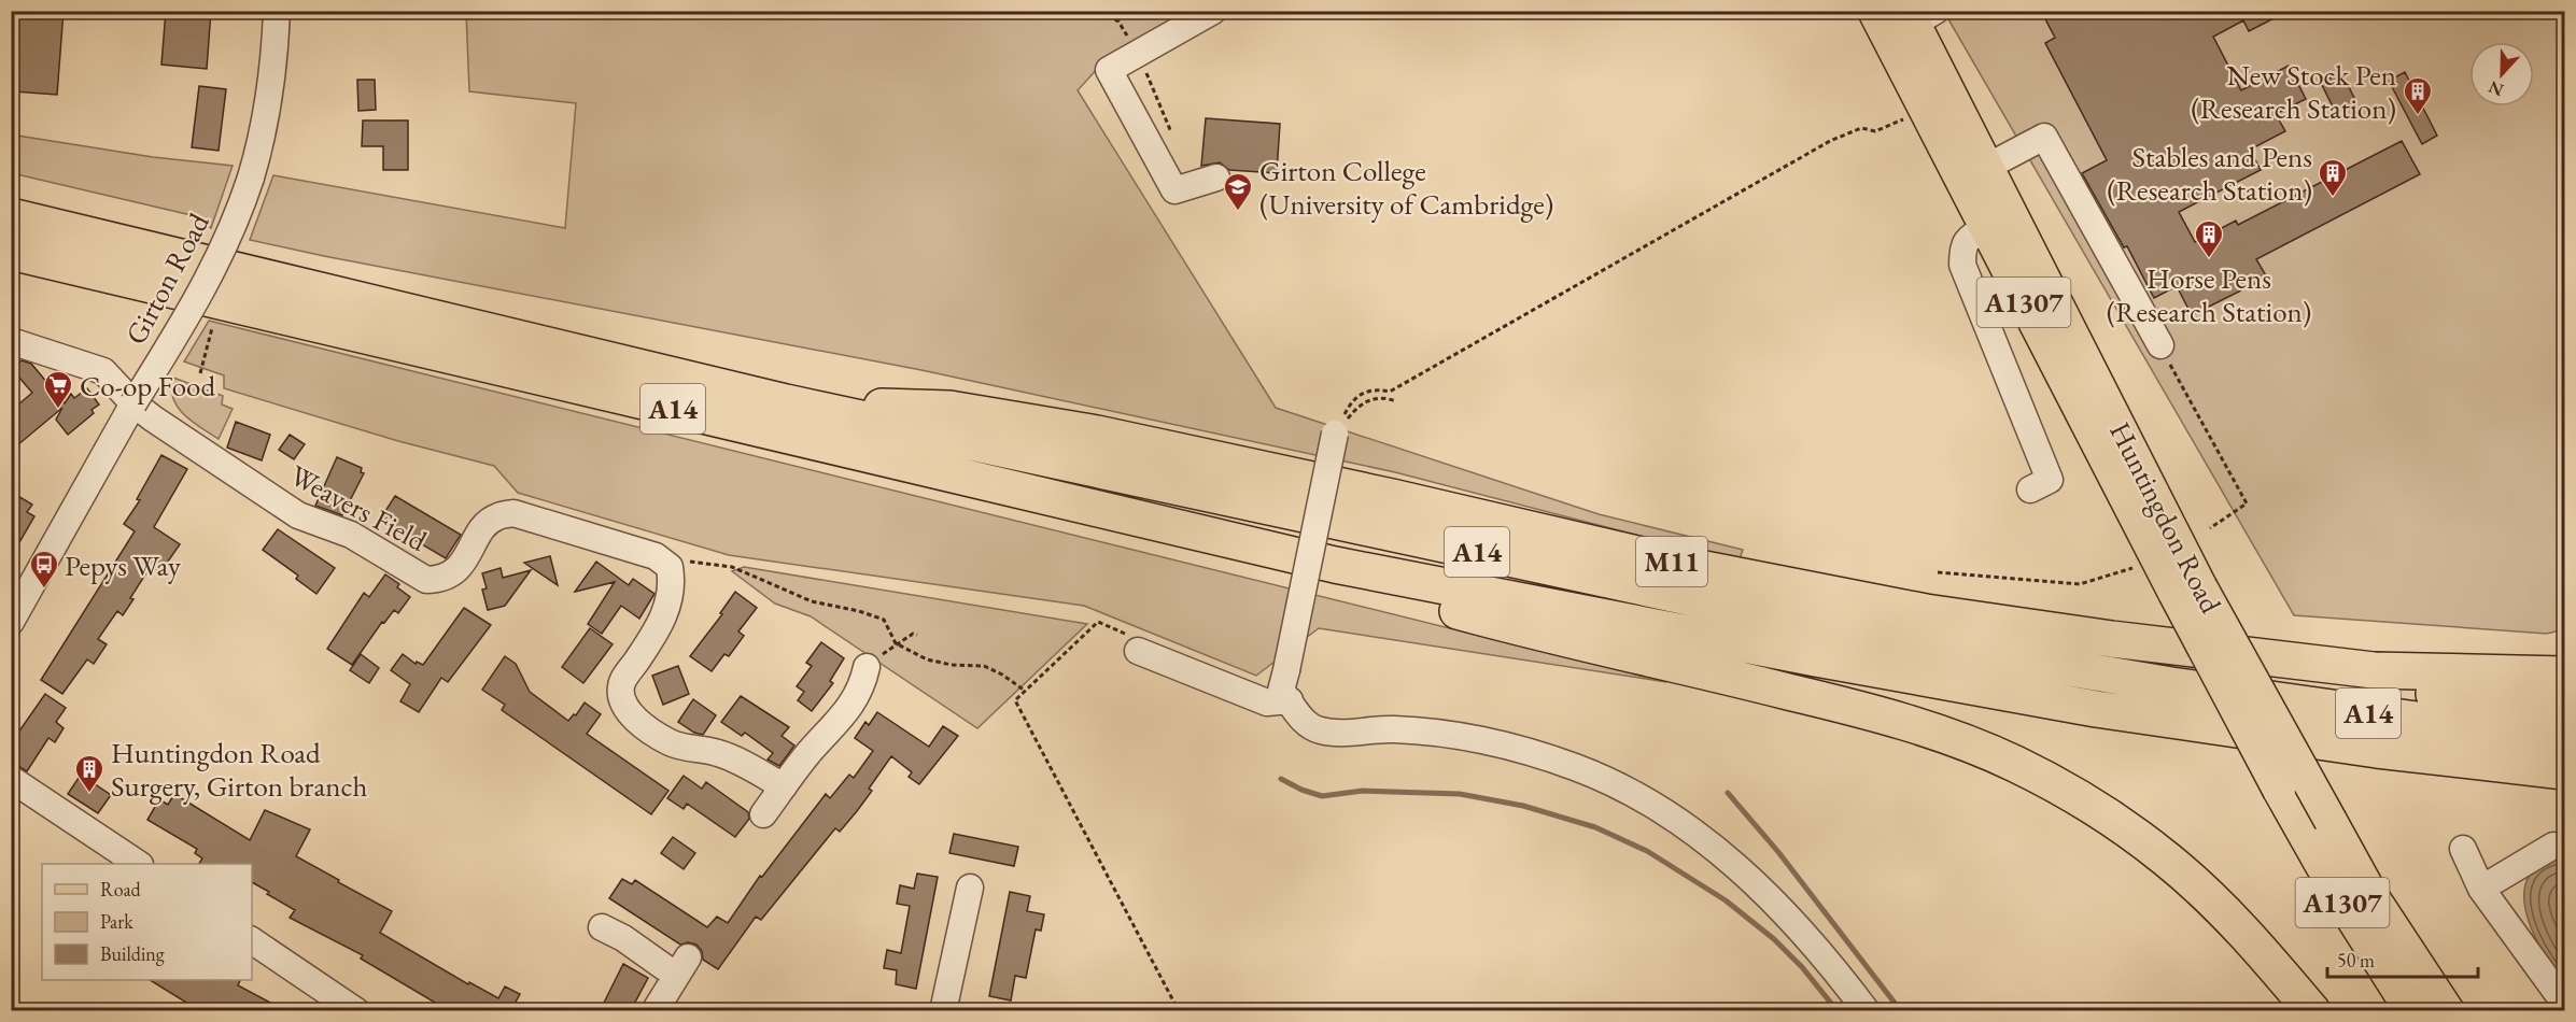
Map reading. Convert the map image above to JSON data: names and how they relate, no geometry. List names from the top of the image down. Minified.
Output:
{"streets":{"highway":["A14","M11"],"main road":["A1307","Huntingdon Road"],"street":["Girton Road","Weavers Field"]},"crossings":[["Girton Road","Weavers Field"],["A14","M11"]],"places":{"building":["New Stock Pen (Research Station)","Stables and Pens (Research Station)","Horse Pens (Research Station)","Huntingdon Road Surgery, Girton branch"],"school or university":["Girton College (University of Cambridge)"],"supermarket":["Co-op Food"],"bus stop":["Pepys Way"]},"legend":["Road","Park","Building"],"scale_bar":"50 m","north":"bottom"}
